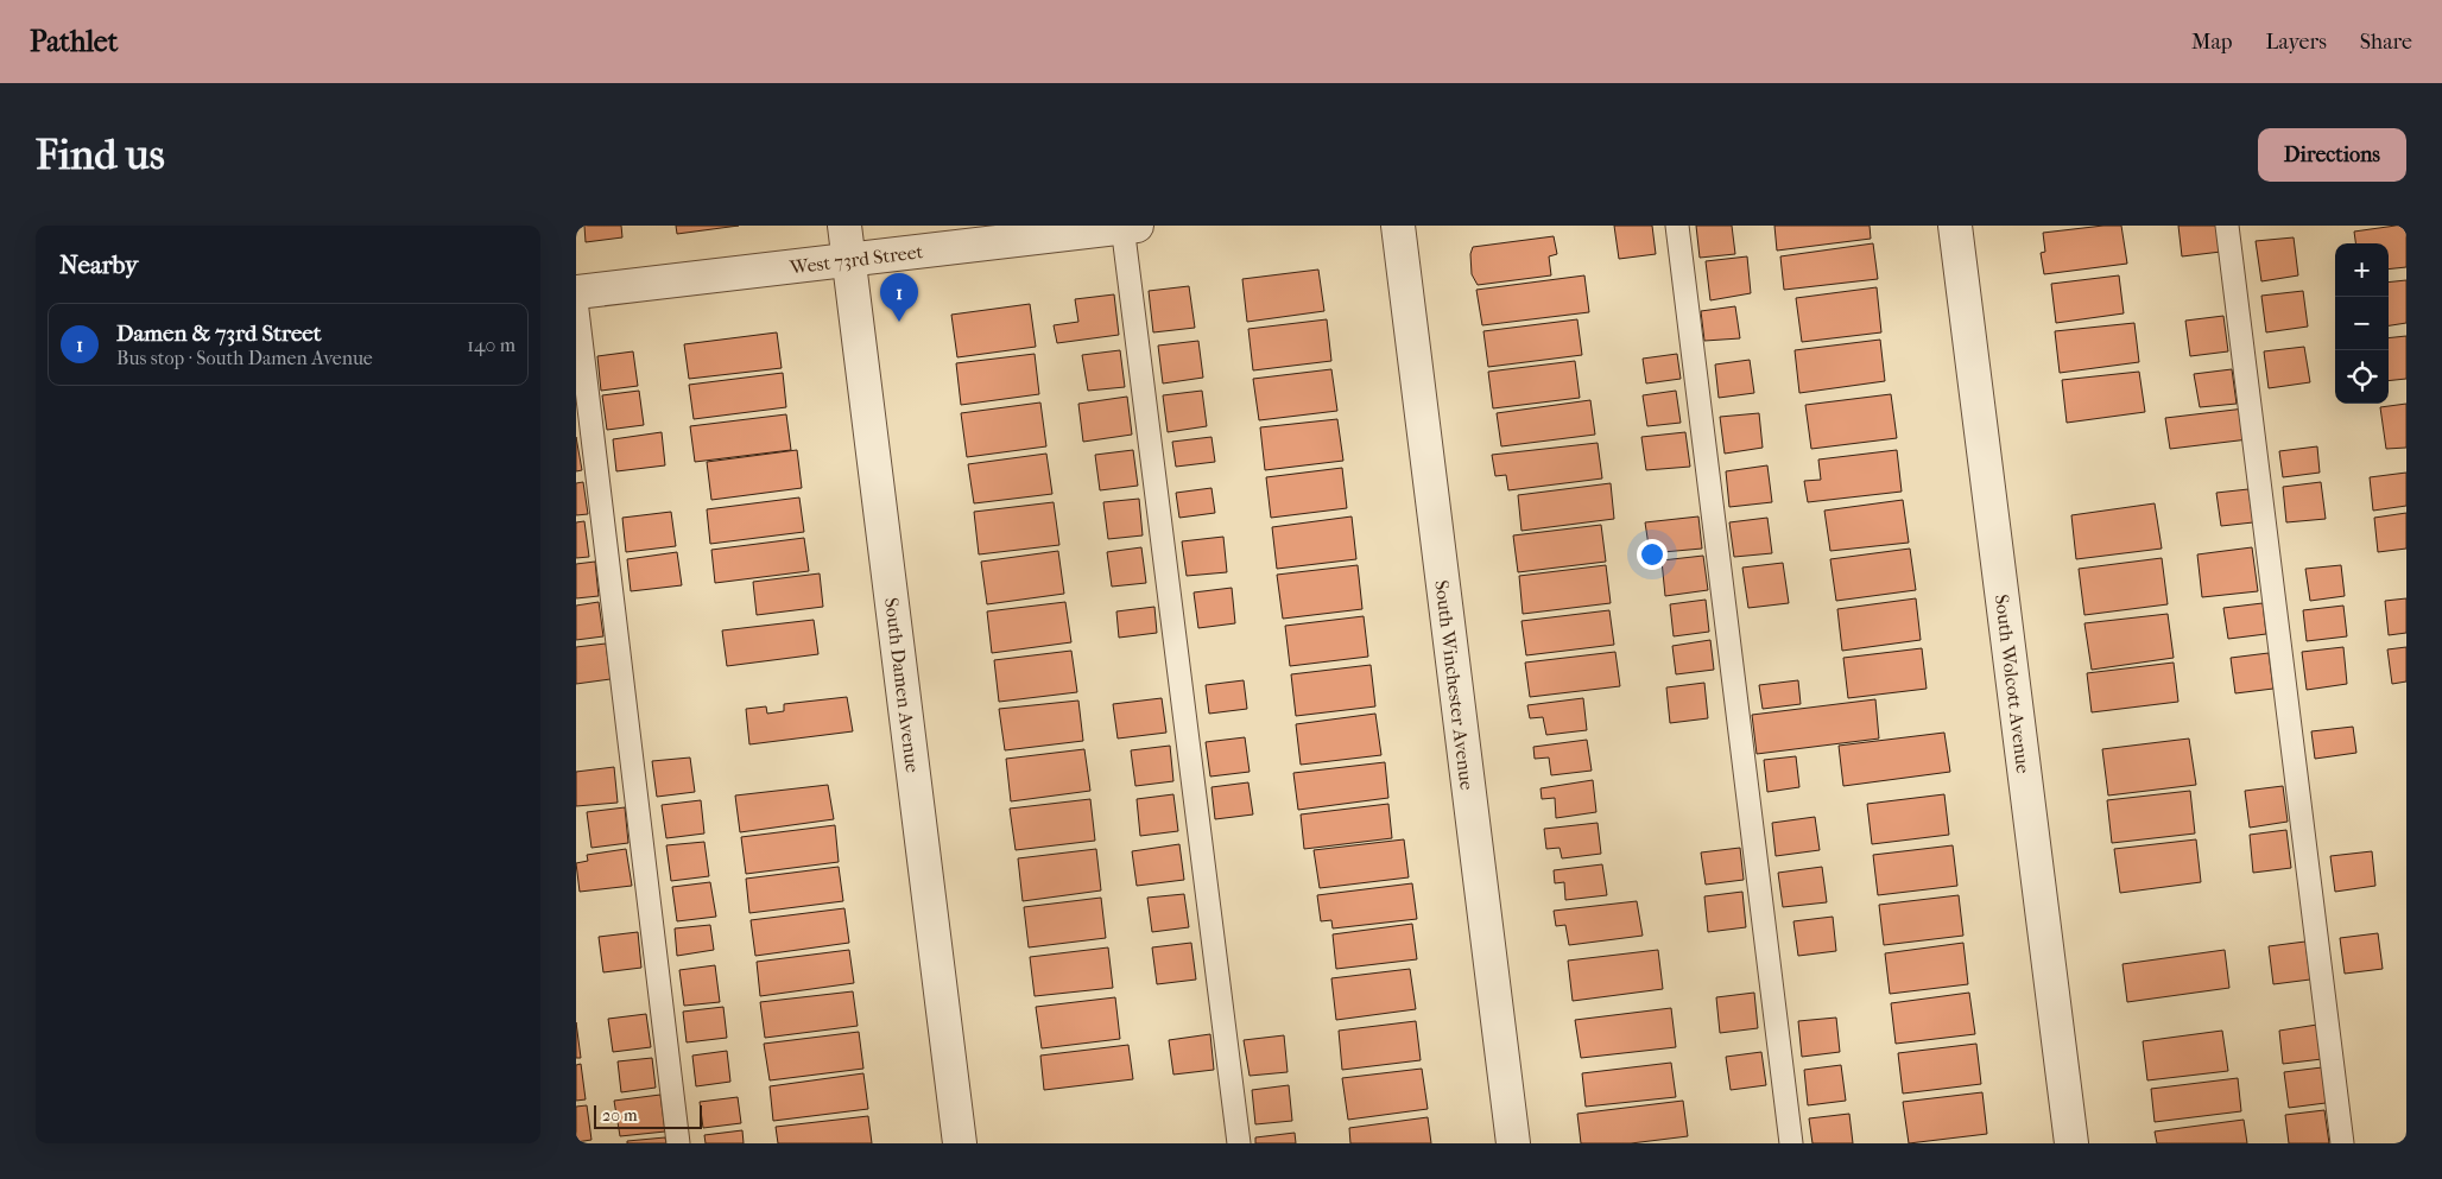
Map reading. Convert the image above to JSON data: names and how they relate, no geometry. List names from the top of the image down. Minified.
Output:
{"streets":{"street":["West 73rd Street","South Wolcott Avenue","South Damen Avenue","South Winchester Avenue"]},"crossings":[["West 73rd Street","South Damen Avenue"]],"scale_bar":"20 m","page":{"header":"Pathlet","nav":["Map","Layers","Share"],"buttons":"Directions","title":"Find us","heading":"Nearby","map_buttons":["+","−"],"pins":"1","list":[{"mark":"1","name":"Damen & 73rd Street","note":"Bus stop · South Damen Avenue","value":"140 m"}],"scale":"20 m"}}
